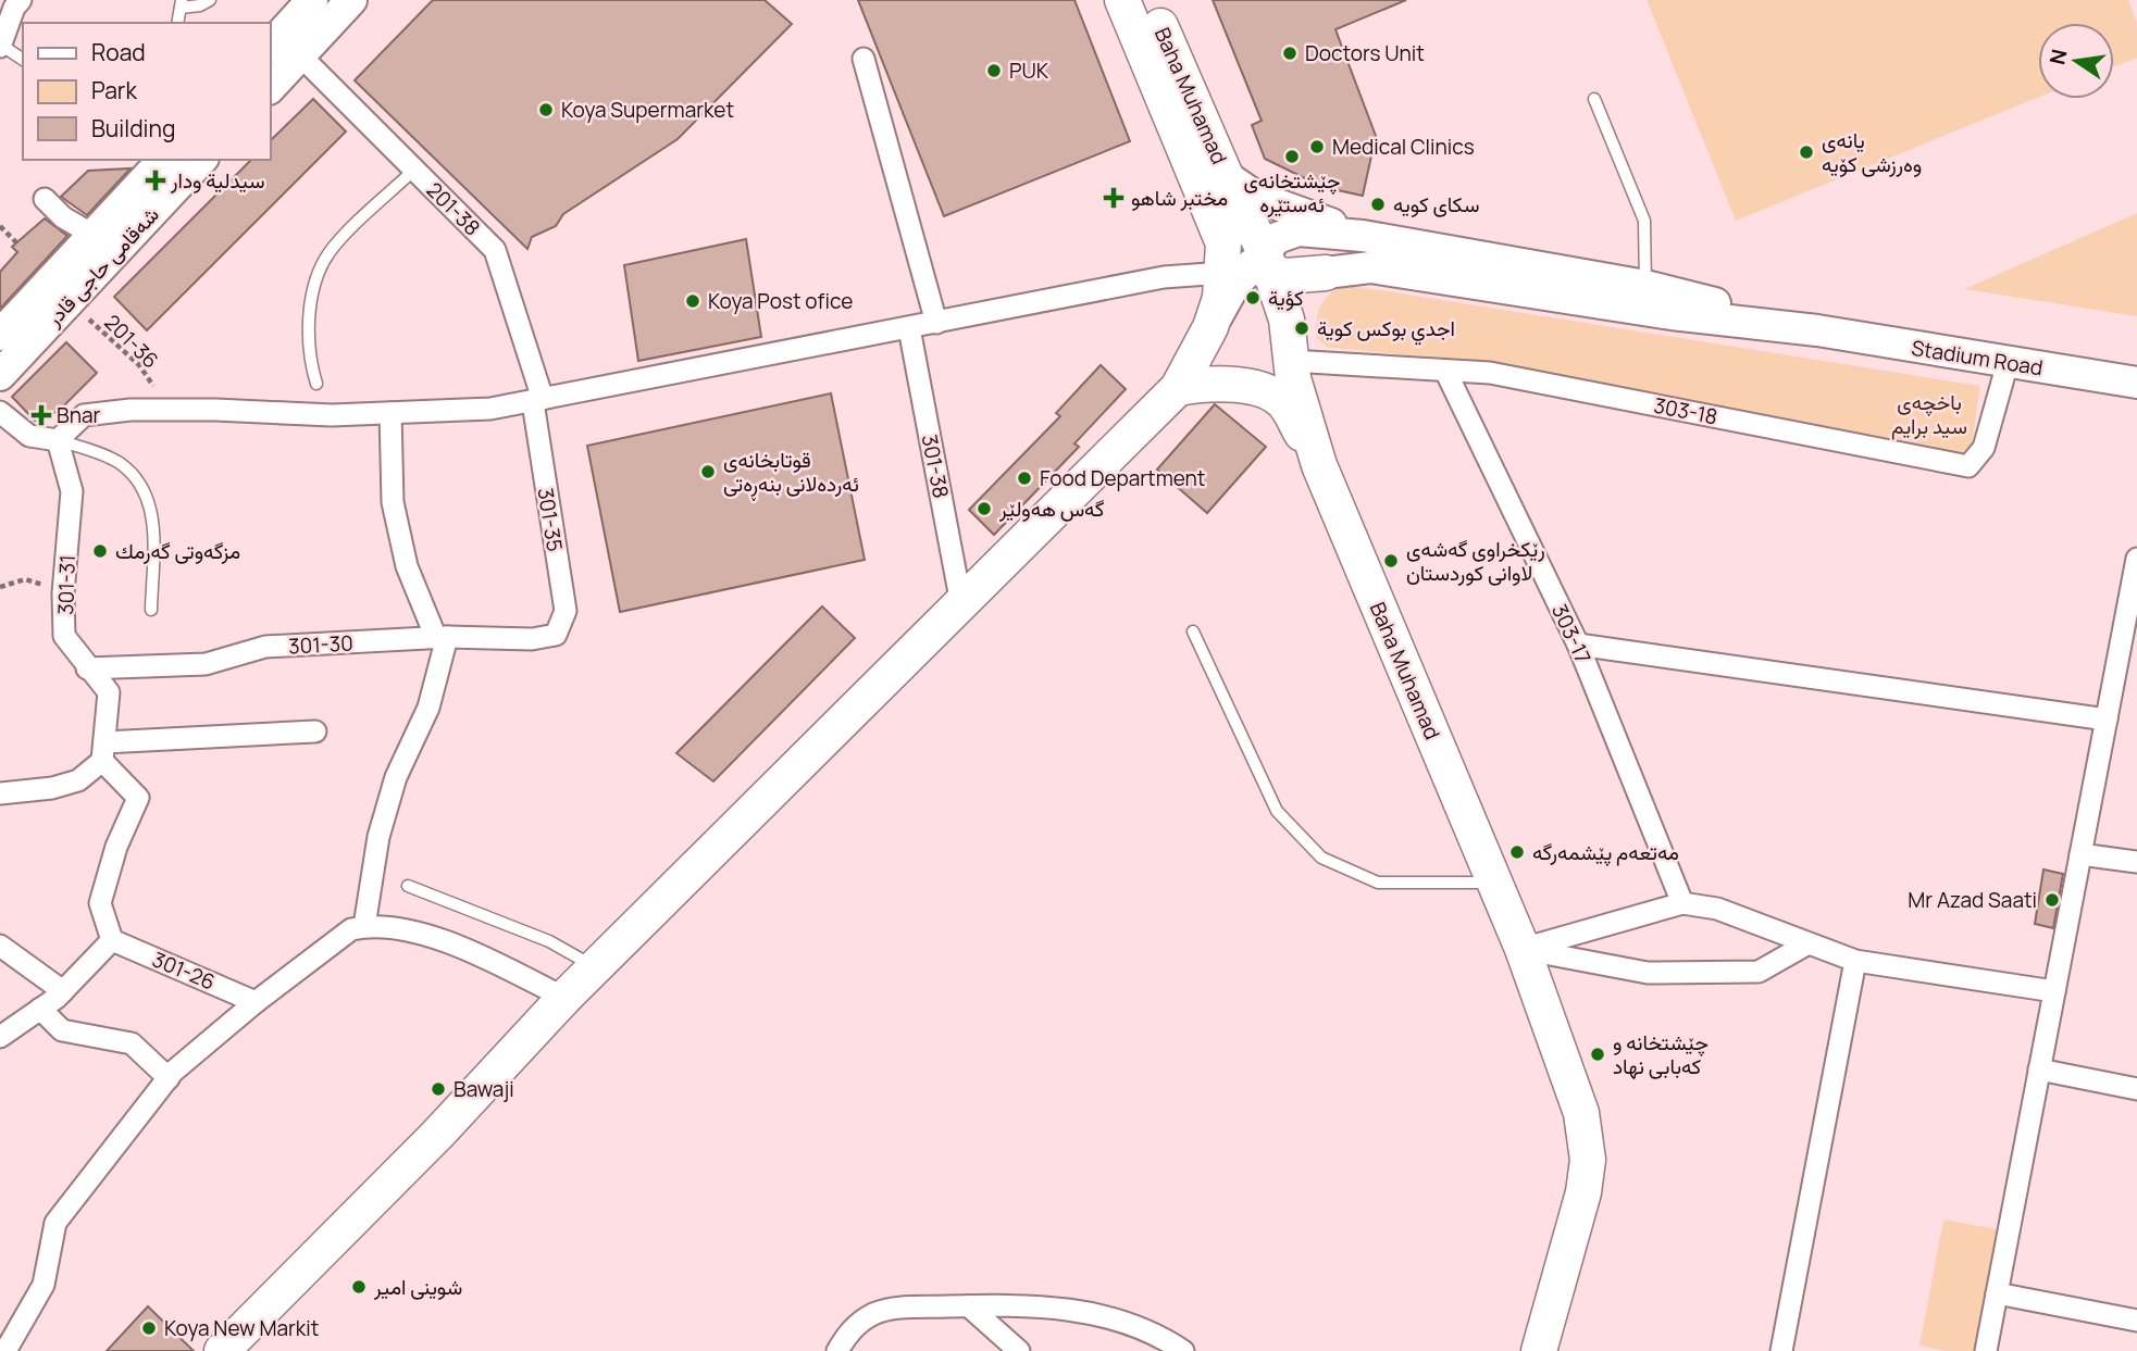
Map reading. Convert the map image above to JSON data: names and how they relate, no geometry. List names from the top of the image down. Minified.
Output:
{"streets":{"main road":["Baha Muhamad","شەقامی حاجی قادر","Stadium Road"],"street":["201-38","303-18","301-38","301-35","301-31","303-17","301-30","301-26"],"path":["201-36"]},"crossings":[["Baha Muhamad","303-18"],["201-38","301-35"],["شەقامی حاجی قادر","201-36"],["Stadium Road","303-18"],["303-18","303-17"],["301-35","301-30"],["301-31","301-30"]],"parks":["باخچه‌ی سید برایم"],"places":{"other":["Doctors Unit","PUK","Koya Supermarket","Medical Clinics","یانه‌ی وه‌رزشی كۆیه‌","چێشتخانەی ئەستێرە","سكاى كويه","كؤية","Koya Post ofice","اجدي بوكس كوية","قوتابخانه‌ی ئه‌رده‌لانی بنه‌ڕه‌تی","Food Department","گەس هەولێر","مزگه‌وتی گه‌رمك","رێكخراوی گه‌شه‌ی لاوانی كوردستان","مەتعەم پێشمەرگە","Mr Azad Saati","چێشتخانە و کەبابی نھاد","Bawaji","شوينى امير","Koya New Markit"],"health":["سيدلية ودار","مختبر شاهو","Bnar"]},"legend":["Road","Park","Building"],"north":"left"}
